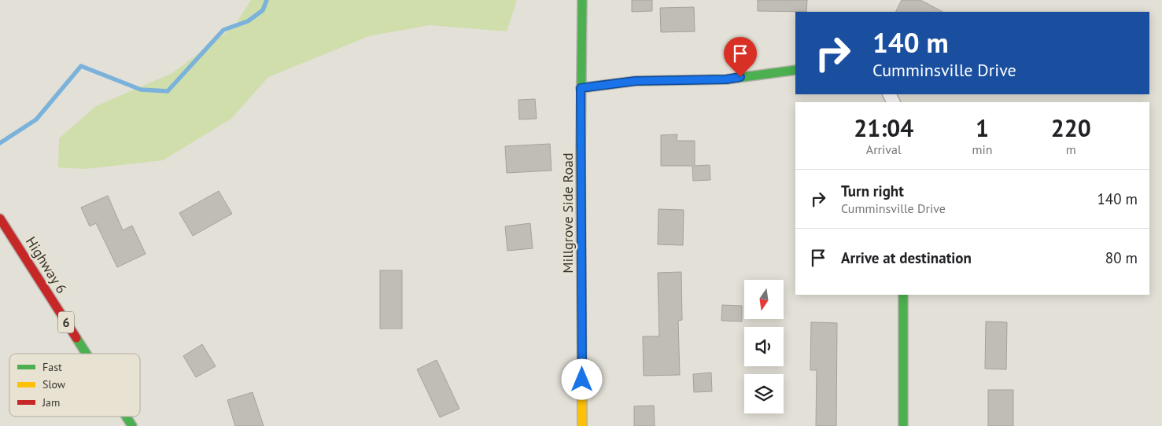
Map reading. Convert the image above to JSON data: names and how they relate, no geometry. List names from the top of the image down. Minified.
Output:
{"streets":{"main road":["Millgrove Side Road","Highway 6","6"]},"legend":["Fast","Slow","Jam"],"north":"bottom","page":{"turn":["140 m","Cumminsville Drive"],"eta":["21:04","Arrival","1","min","220","m"],"list":[{"name":"Turn right","note":"Cumminsville Drive","value":"140 m"},{"name":"Arrive at destination","value":"80 m"}]}}
